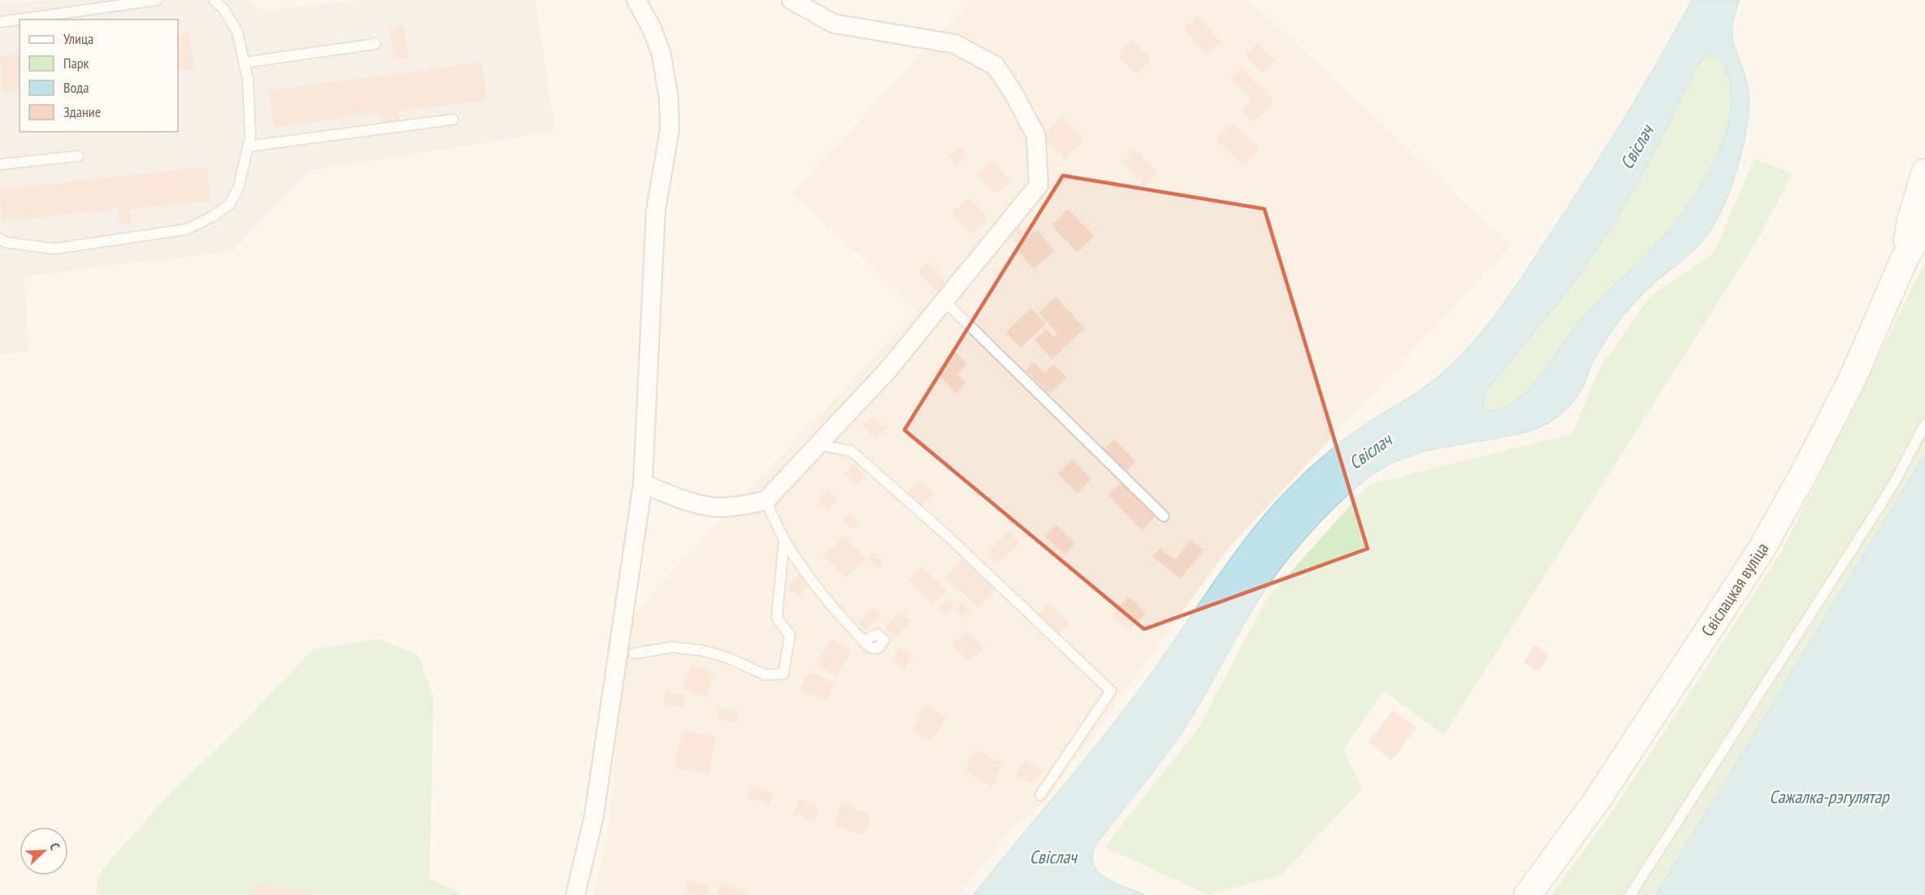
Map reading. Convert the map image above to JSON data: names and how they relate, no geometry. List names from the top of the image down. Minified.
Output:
{"streets":{"main road":["Свіслацкая вуліца"]},"water":["Свіслач","Сажалка-рэгулятар"],"legend":["Улица","Парк","Вода","Здание"],"north":"top right"}
